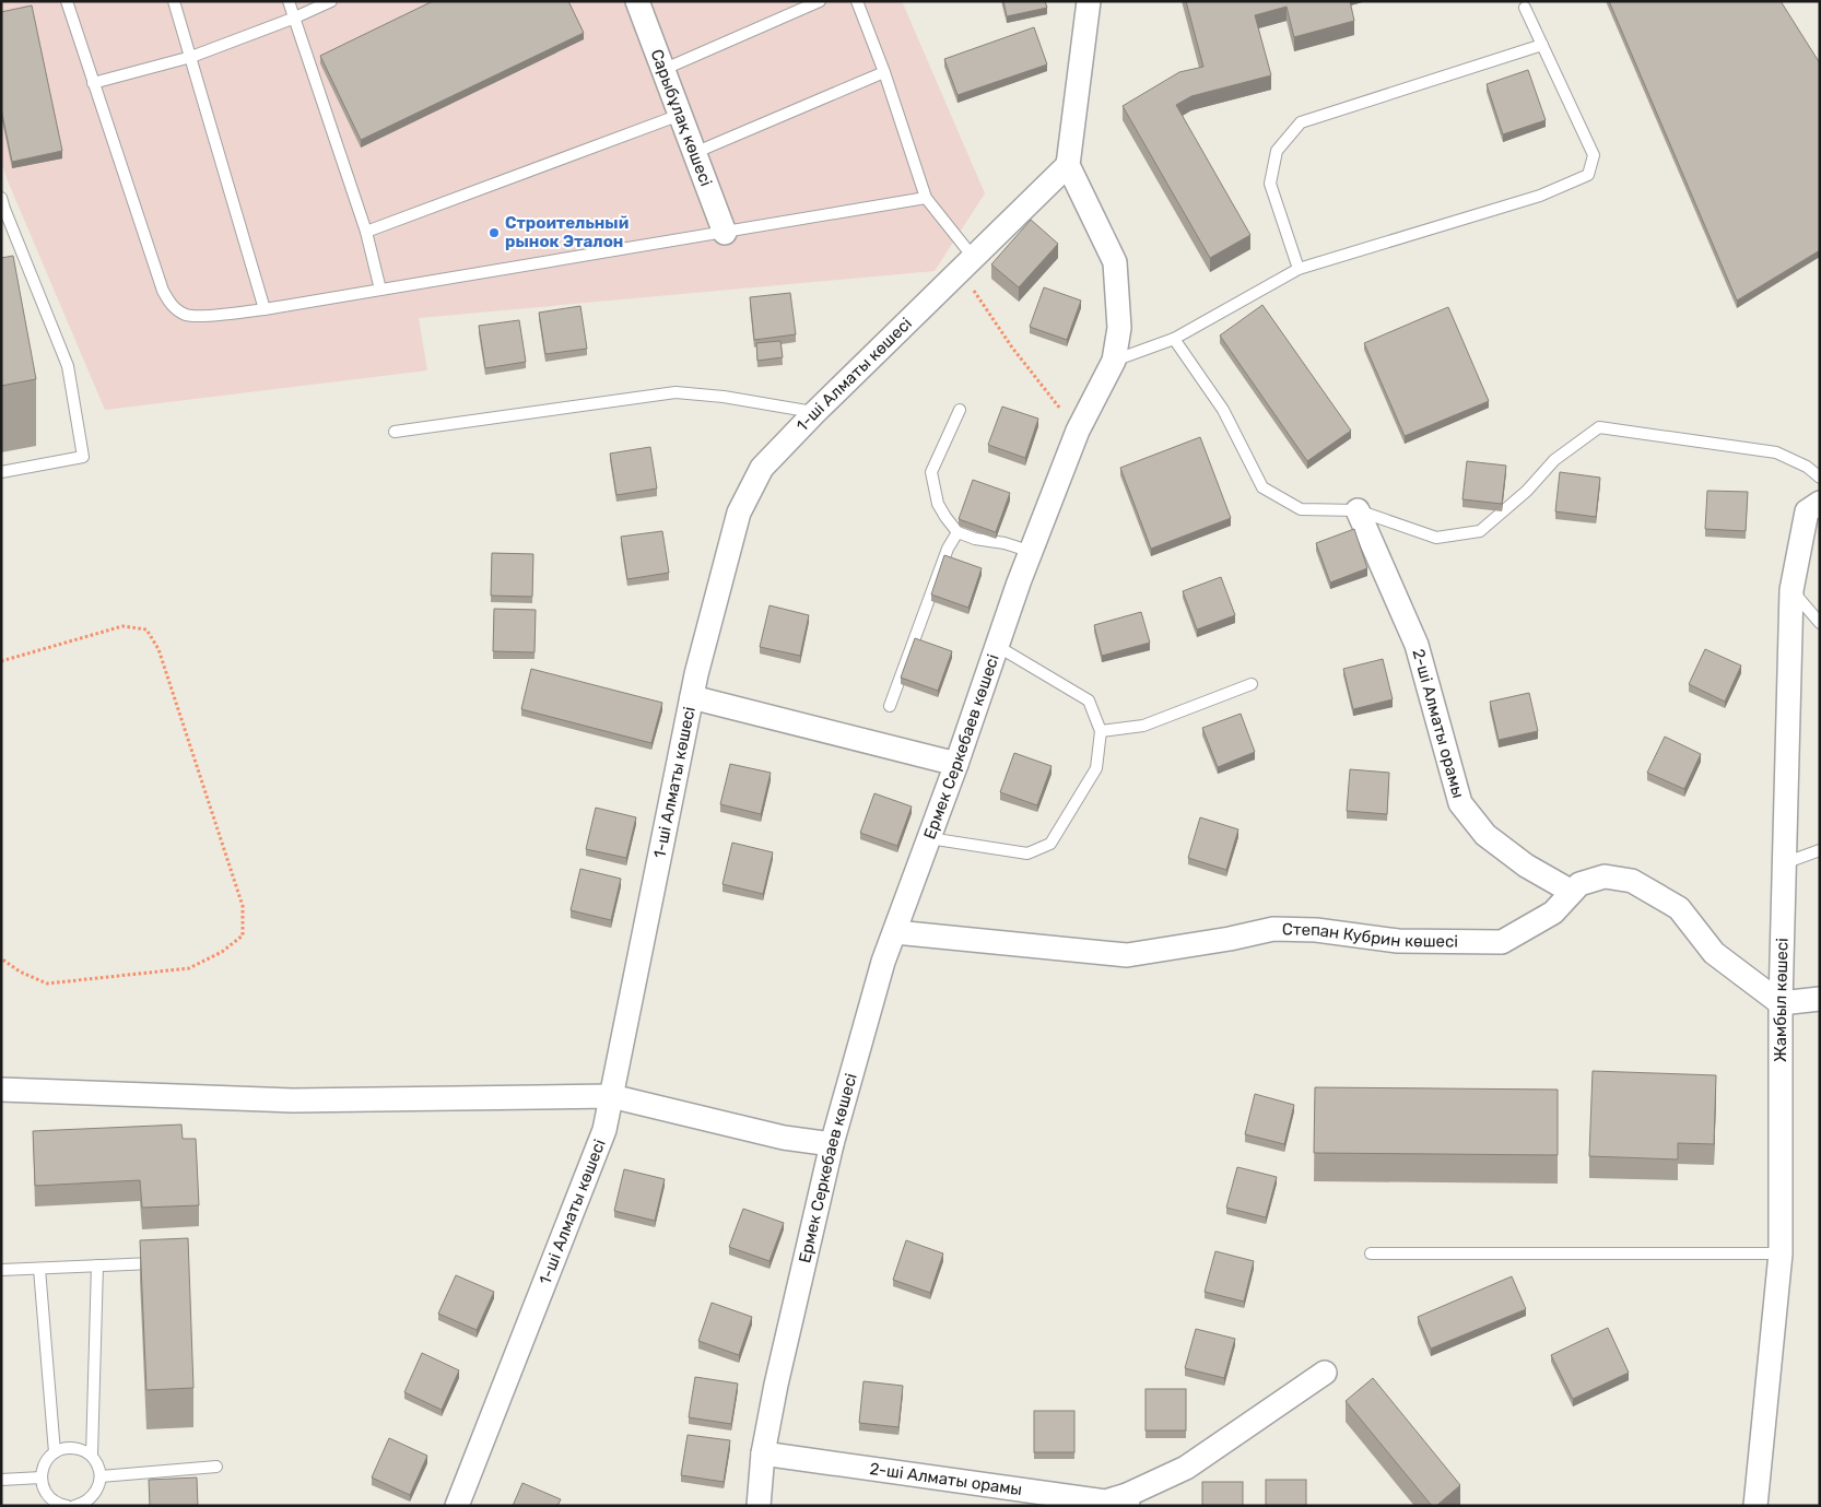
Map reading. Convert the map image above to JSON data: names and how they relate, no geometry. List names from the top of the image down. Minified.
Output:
{"streets":{"street":["Сарыбұлақ көшесі","1-ші Алматы көшесі","2-ші Алматы орамы","Ермек Серкебаев көшесі","Степан Кубрин көшесі","Жамбыл көшесі"]},"crossings":[["1-ші Алматы көшесі","Ермек Серкебаев көшесі"],["2-ші Алматы орамы","Ермек Серкебаев көшесі"],["2-ші Алматы орамы","Степан Кубрин көшесі"],["Ермек Серкебаев көшесі","Степан Кубрин көшесі"],["Степан Кубрин көшесі","Жамбыл көшесі"]],"places":["Строительный рынок Эталон"]}
